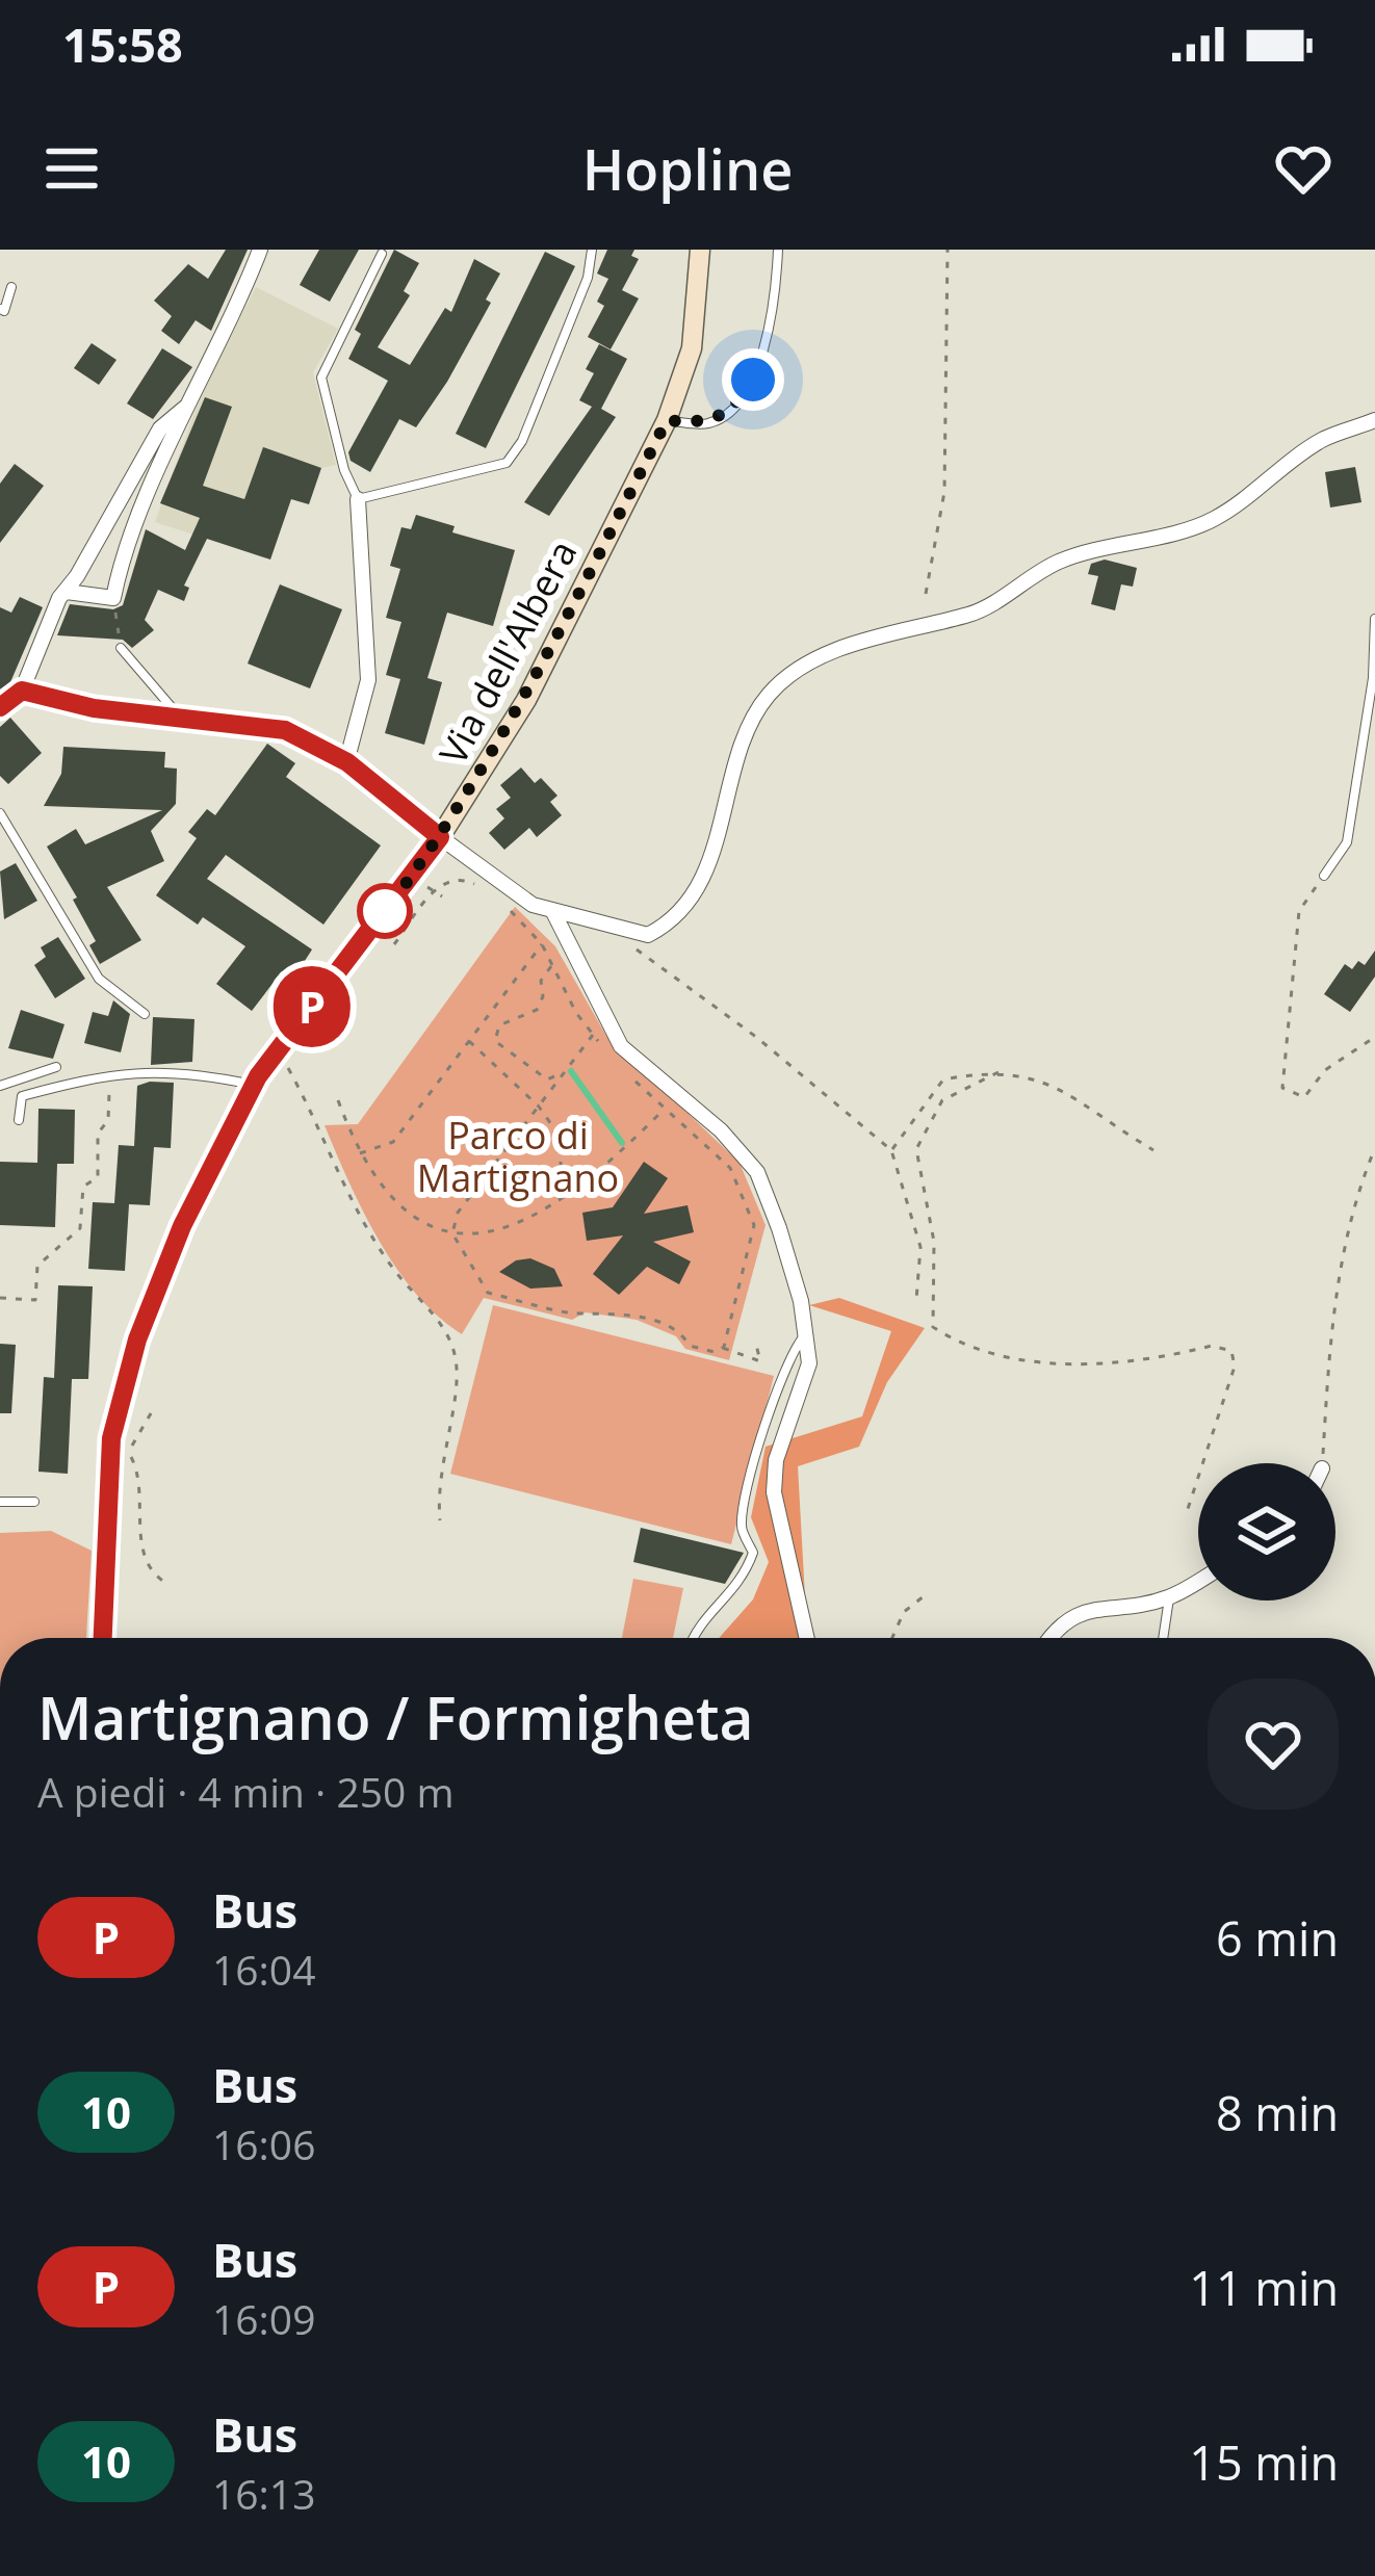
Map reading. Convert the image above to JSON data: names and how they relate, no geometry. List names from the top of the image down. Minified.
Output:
{"streets":{"street":["Via dell'Albera"]},"parks":["Parco di Martignano"],"lines":["bus line P"],"page":{"status":"15:58","header":"Hopline","on_map":"P","heading":["Martignano / Formigheta","A piedi · 4 min · 250 m"],"list":[{"mark":"P","name":"Bus","note":"16:04","value":"6 min"},{"mark":"10","name":"Bus","note":"16:06","value":"8 min"},{"mark":"P","name":"Bus","note":"16:09","value":"11 min"},{"mark":"10","name":"Bus","note":"16:13","value":"15 min"}]}}
